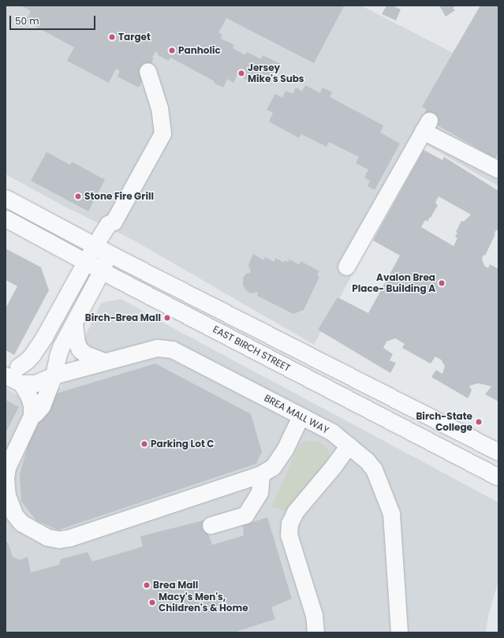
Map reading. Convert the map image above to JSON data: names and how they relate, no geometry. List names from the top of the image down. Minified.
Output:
{"streets":{"street":["EAST BIRCH STREET","BREA MALL WAY"]},"places":["Target","Panholic","Jersey Mike's Subs","Stone Fire Grill","Avalon Brea Place- Building A","Birch-Brea Mall","Birch-State College","Parking Lot C","Brea Mall","Macy's Men's, Children's & Home"],"scale_bar":"50 m"}
